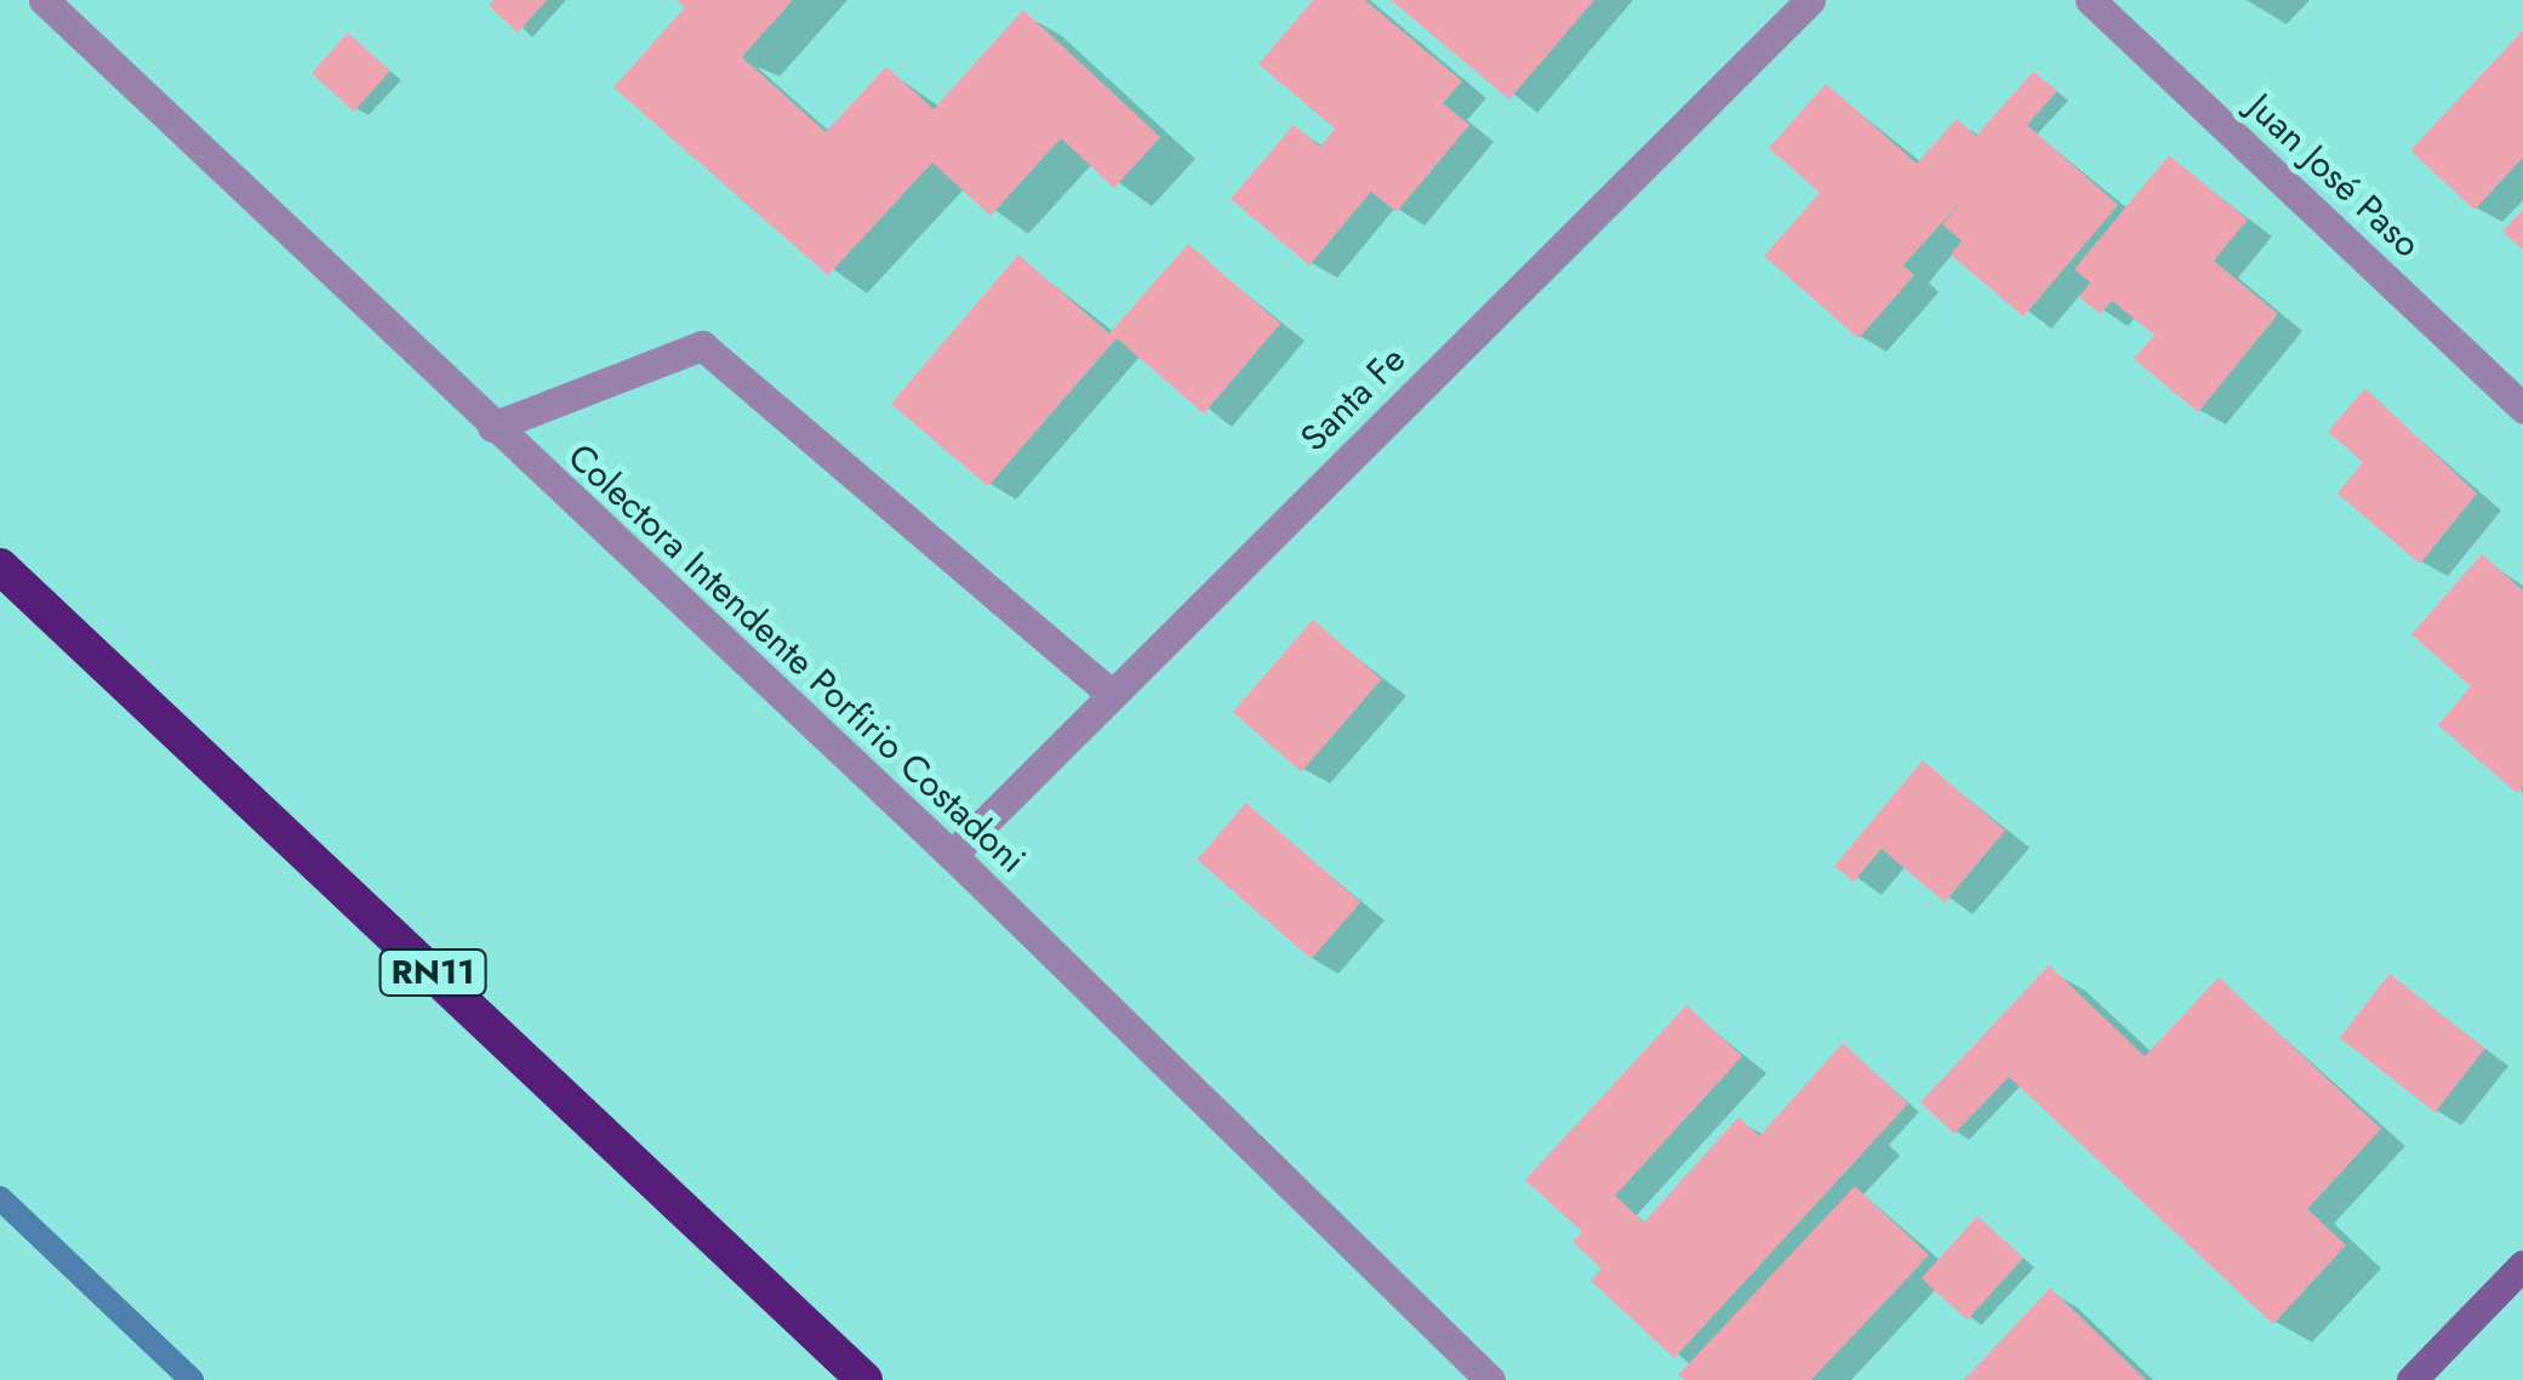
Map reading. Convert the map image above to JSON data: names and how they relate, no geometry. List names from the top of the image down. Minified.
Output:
{"streets":{"highway":["RN11"],"street":["Juan José Paso","Santa Fe","Colectora Intendente Porfirio Costadoni"]},"crossings":[["Santa Fe","Colectora Intendente Porfirio Costadoni"]]}
